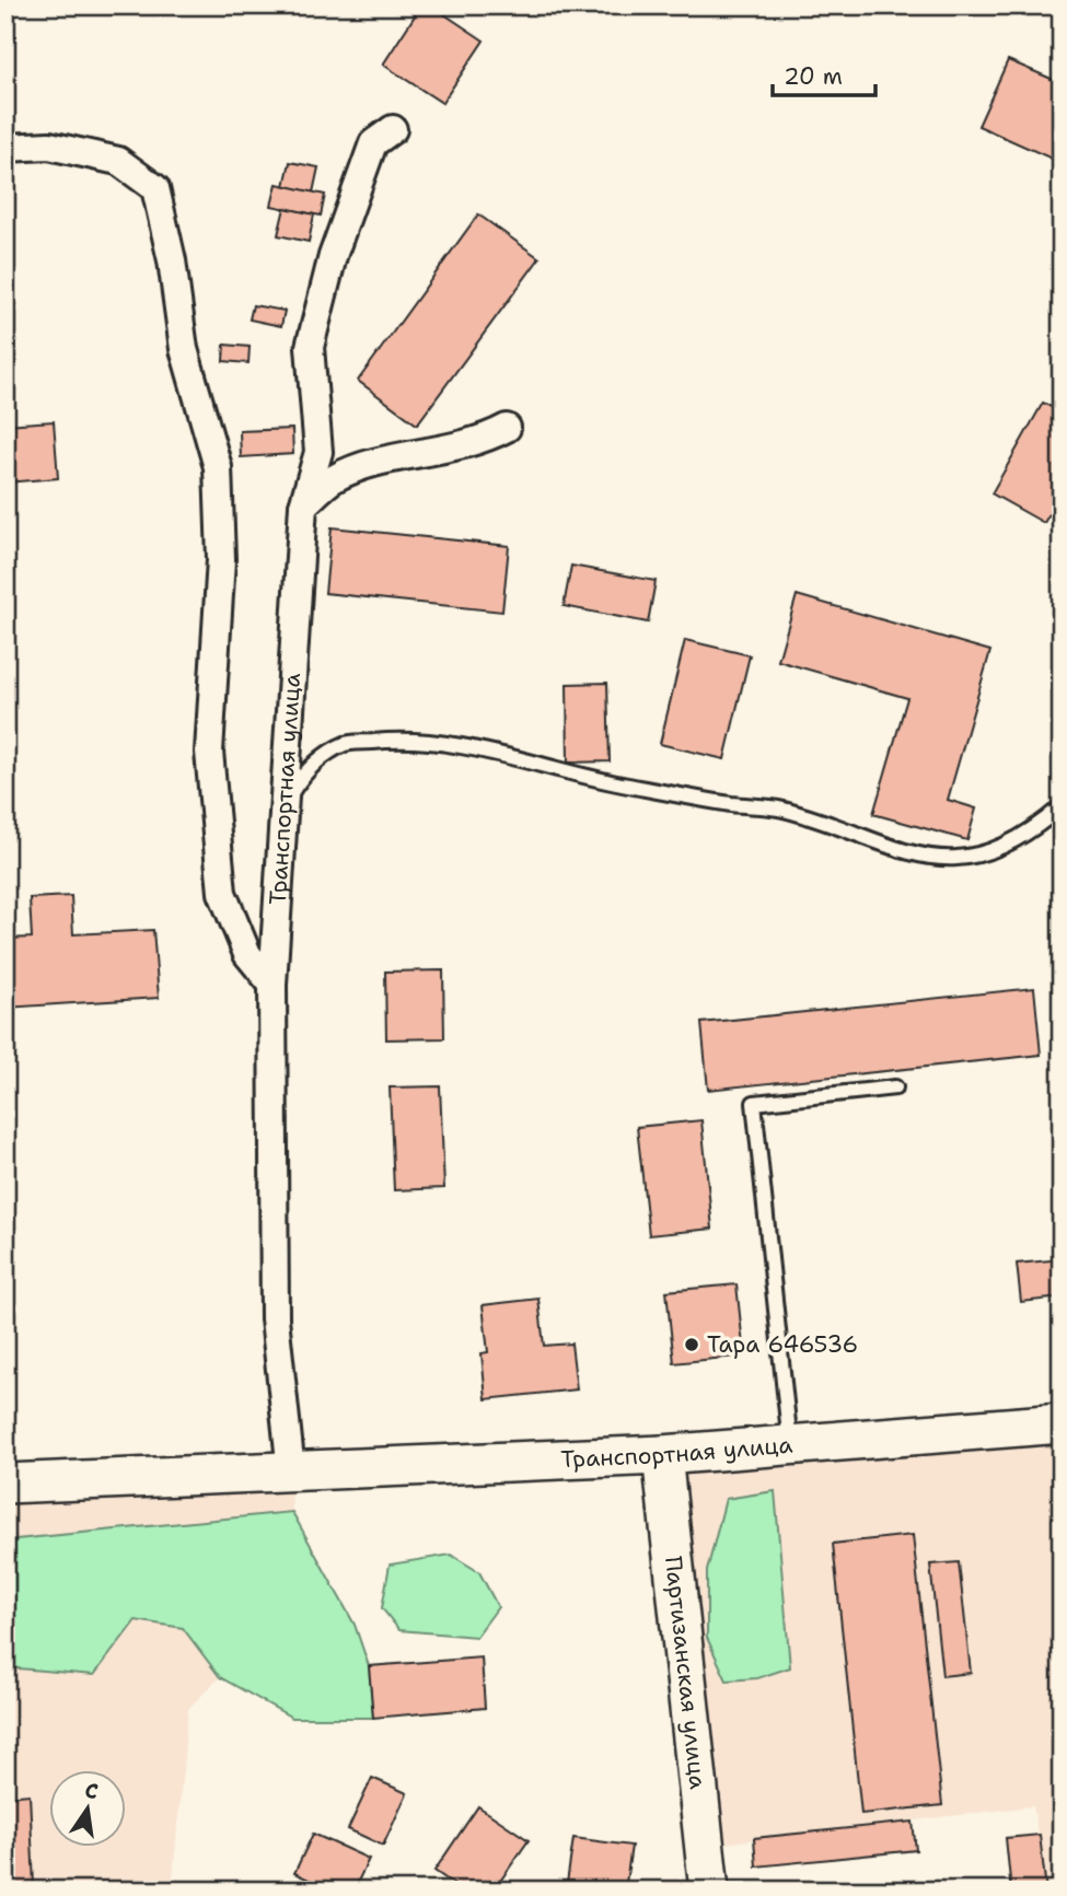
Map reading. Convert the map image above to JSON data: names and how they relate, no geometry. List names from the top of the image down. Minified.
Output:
{"streets":{"main road":["Транспортная улица","Партизанская улица"]},"crossings":[["Транспортная улица","Партизанская улица"]],"places":["Тара 646536"],"scale_bar":"20 m","north":"top"}
